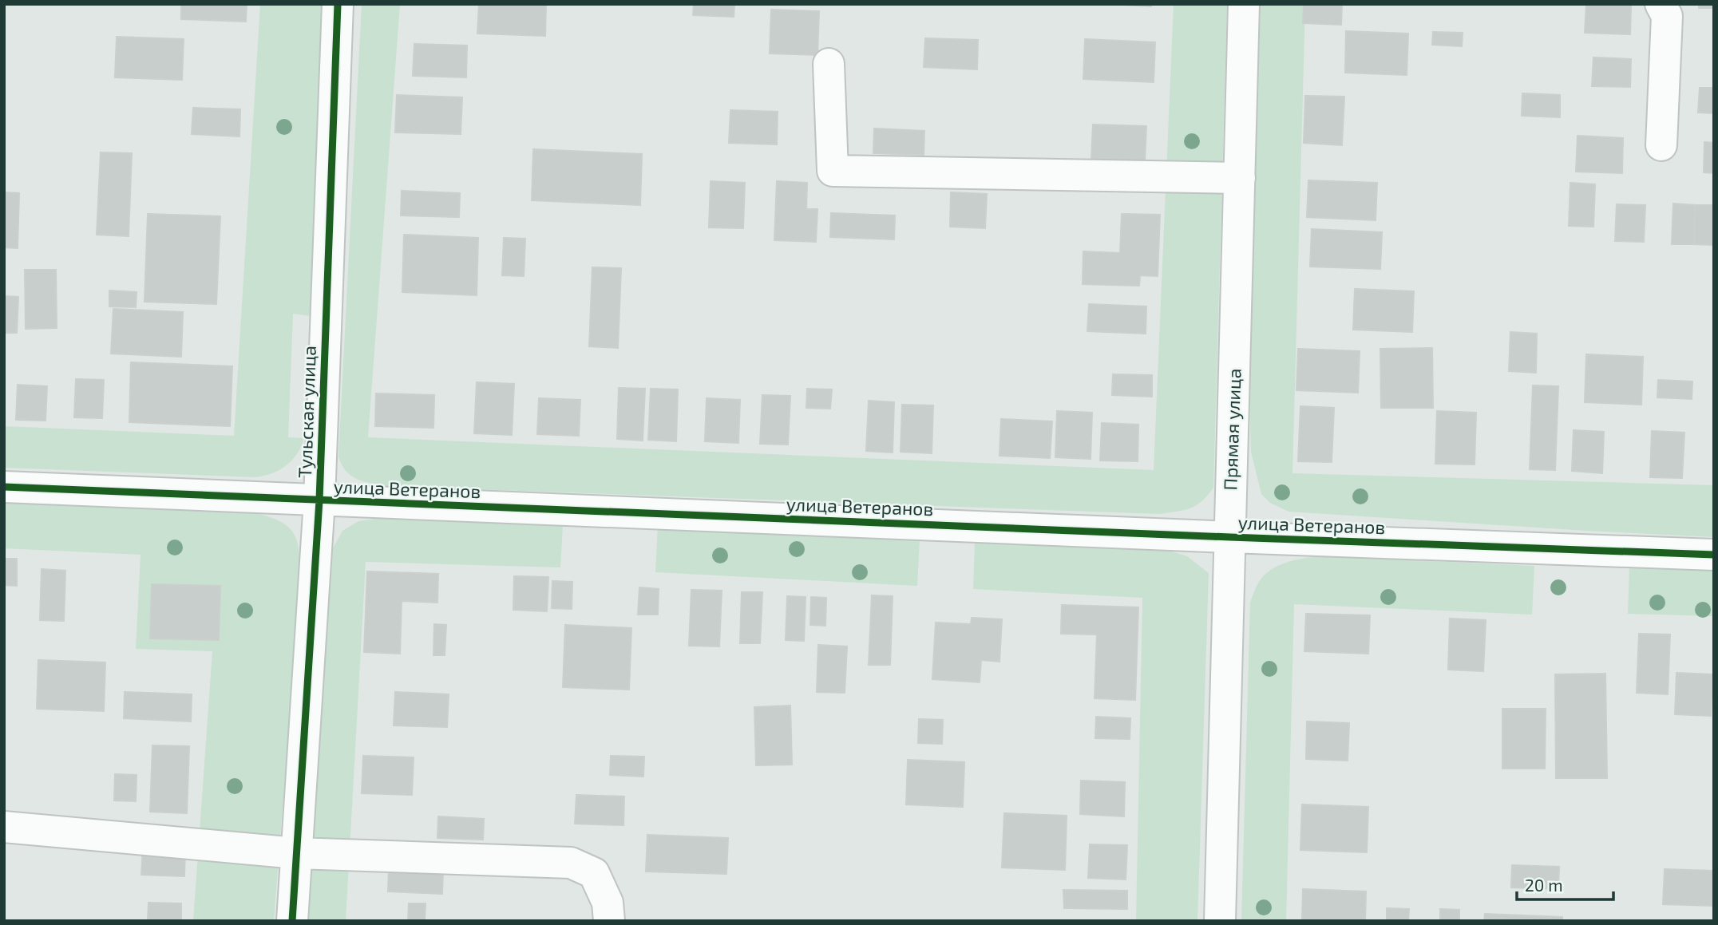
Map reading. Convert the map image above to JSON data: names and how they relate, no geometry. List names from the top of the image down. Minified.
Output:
{"streets":{"street":["Тульская улица","Прямая улица","улица Ветеранов"]},"crossings":[["Тульская улица","улица Ветеранов"],["Прямая улица","улица Ветеранов"]],"scale_bar":"20 m"}
